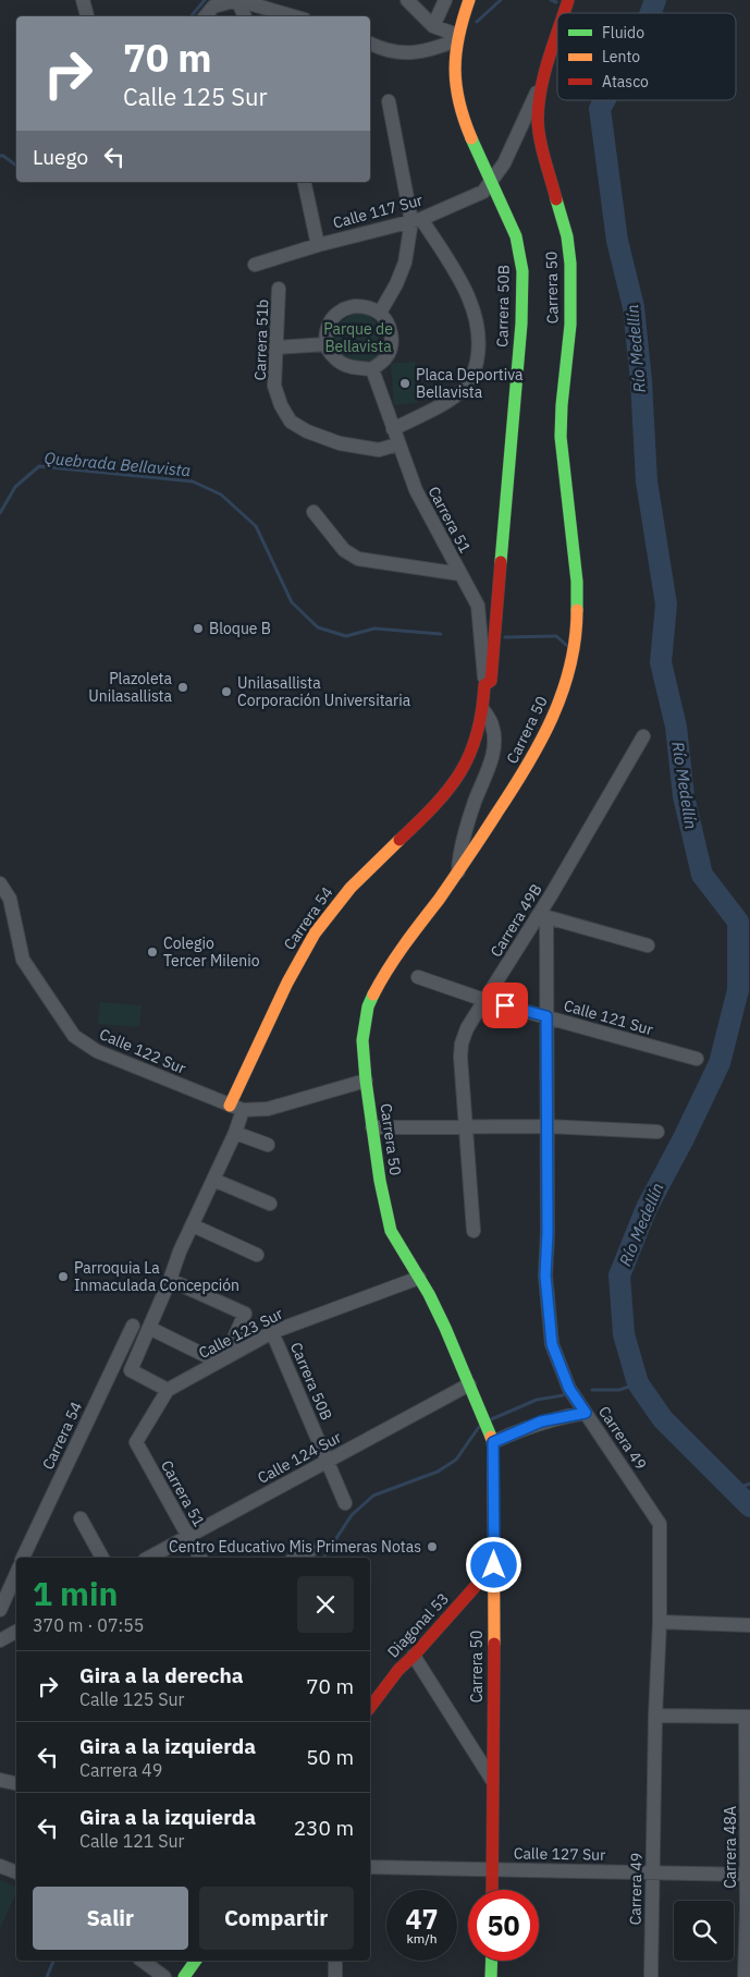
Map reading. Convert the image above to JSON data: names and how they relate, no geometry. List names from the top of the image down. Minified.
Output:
{"streets":{"main road":["Carrera 50","Carrera 50B","Carrera 54","Diagonal 53"],"street":["Calle 117 Sur","Carrera 51b","Carrera 51","Carrera 49B","Calle 121 Sur","Calle 122 Sur","Calle 123 Sur","Carrera 49","Calle 124 Sur","Carrera 48A","Calle 127 Sur"]},"crossings":[["Calle 117 Sur","Carrera 50"],["Calle 117 Sur","Carrera 50B"],["Carrera 50","Calle 122 Sur"],["Carrera 50","Calle 123 Sur"],["Carrera 50","Calle 124 Sur"],["Carrera 50","Diagonal 53"],["Carrera 50","Calle 127 Sur"],["Carrera 50B","Carrera 51"],["Carrera 50B","Carrera 54"],["Carrera 50B","Calle 123 Sur"],["Carrera 50B","Calle 124 Sur"],["Carrera 51b","Carrera 51"],["Carrera 51","Calle 123 Sur"],["Carrera 51","Calle 124 Sur"],["Carrera 54","Calle 122 Sur"],["Carrera 54","Calle 123 Sur"],["Carrera 49B","Calle 121 Sur"],["Carrera 49B","Carrera 49"],["Calle 121 Sur","Carrera 49"],["Carrera 49","Calle 127 Sur"],["Carrera 48A","Calle 127 Sur"]],"water":["Río Medellín","Quebrada Bellavista"],"parks":["Parque de Bellavista"],"places":["Placa Deportiva Bellavista","Bloque B","Plazoleta Unilasallista","Unilasallista Corporación Universitaria","Colegio Tercer Milenio","Parroquia La Inmaculada Concepción","Centro Educativo Mis Primeras Notas"],"legend":["Fluido","Lento","Atasco"],"page":{"turn":["70 m","Calle 125 Sur"],"then":"Luego","heading":["1 min","370 m · 07:55"],"list":[{"name":"Gira a la derecha","note":"Calle 125 Sur","value":"70 m"},{"name":"Gira a la izquierda","note":"Carrera 49","value":"50 m"},{"name":"Gira a la izquierda","note":"Calle 121 Sur","value":"230 m"}],"buttons":["Salir","Compartir"],"speed":"47 km/h","limit":"50"}}
